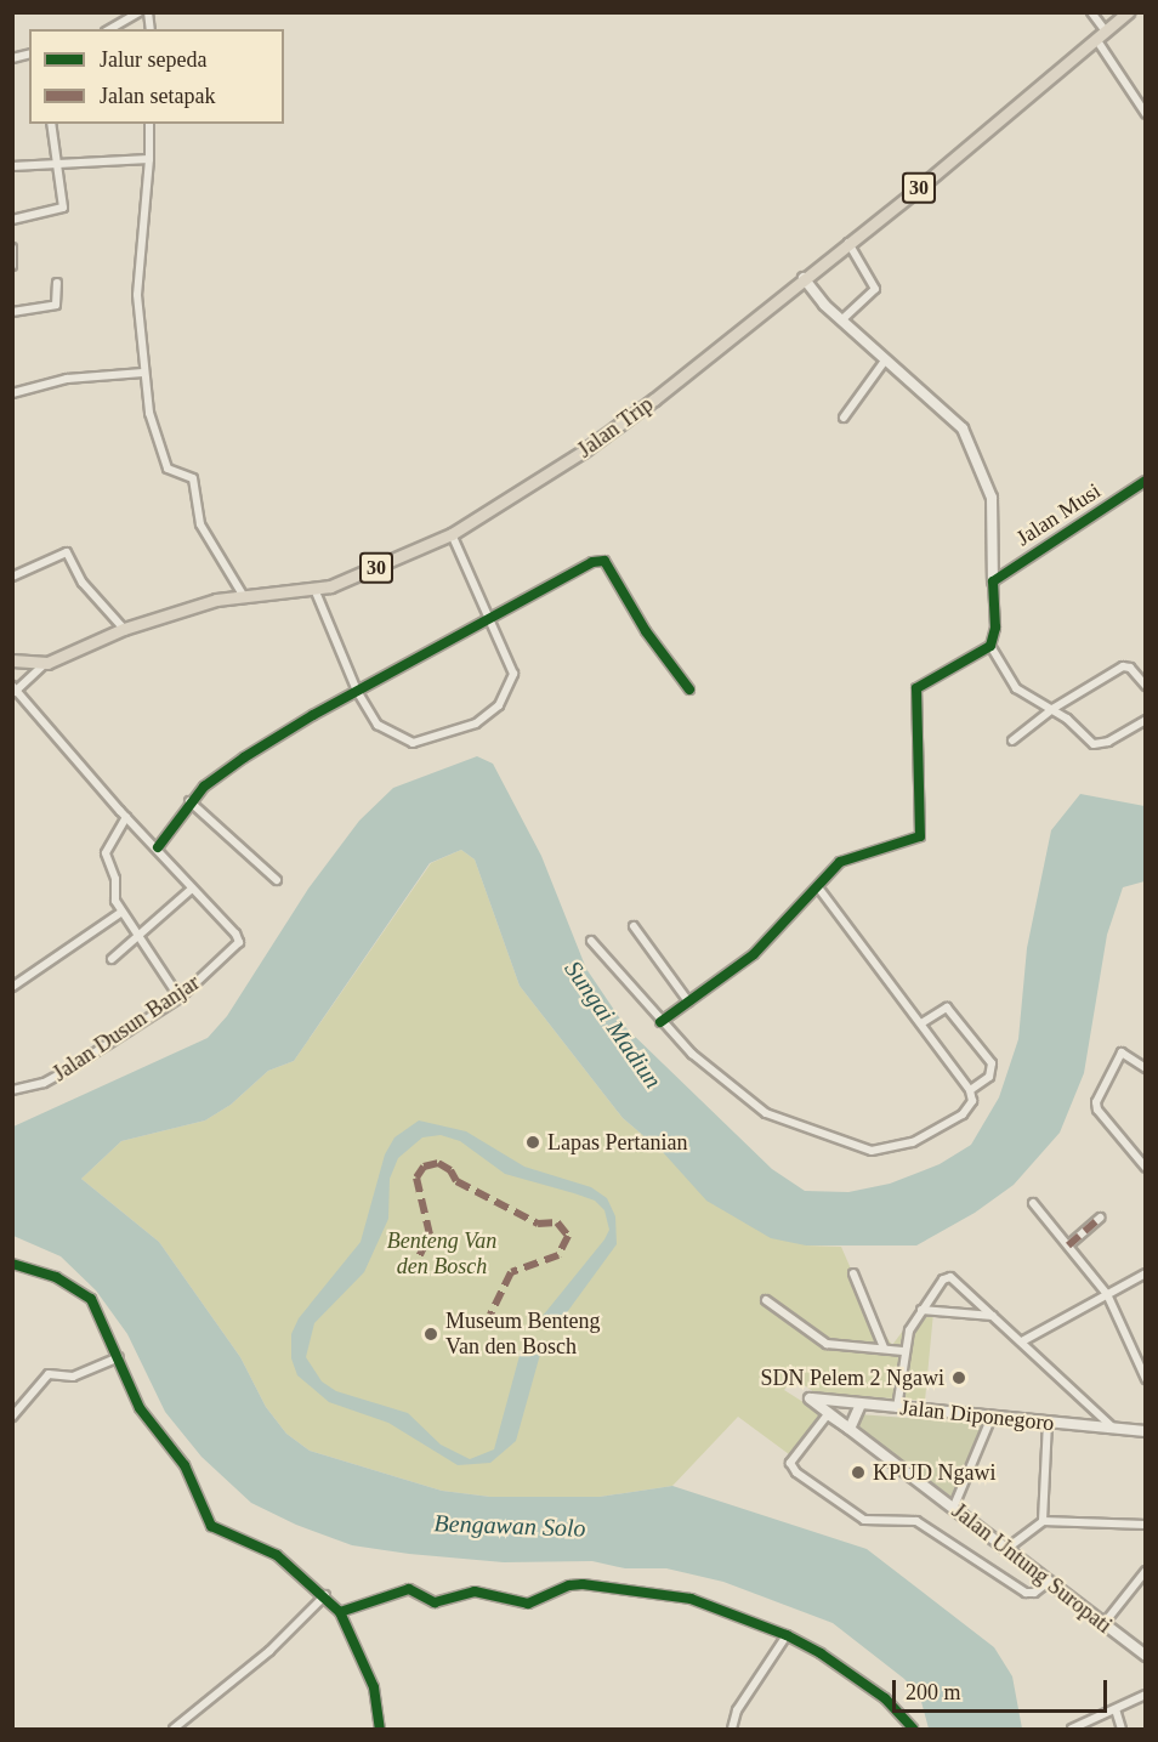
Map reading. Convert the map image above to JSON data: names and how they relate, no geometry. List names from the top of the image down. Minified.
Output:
{"streets":{"highway":["30","Jalan Trip"],"main road":["Jalan Untung Suropati"],"street":["Jalan Musi","Jalan Dusun Banjar","Jalan Diponegoro"]},"crossings":[["Jalan Diponegoro","Jalan Untung Suropati"]],"water":["Sungai Madiun","Bengawan Solo"],"parks":["Benteng Van den Bosch"],"places":["Lapas Pertanian","Museum Benteng Van den Bosch","SDN Pelem 2 Ngawi","KPUD Ngawi"],"legend":["Jalur sepeda","Jalan setapak"],"scale_bar":"200 m"}
